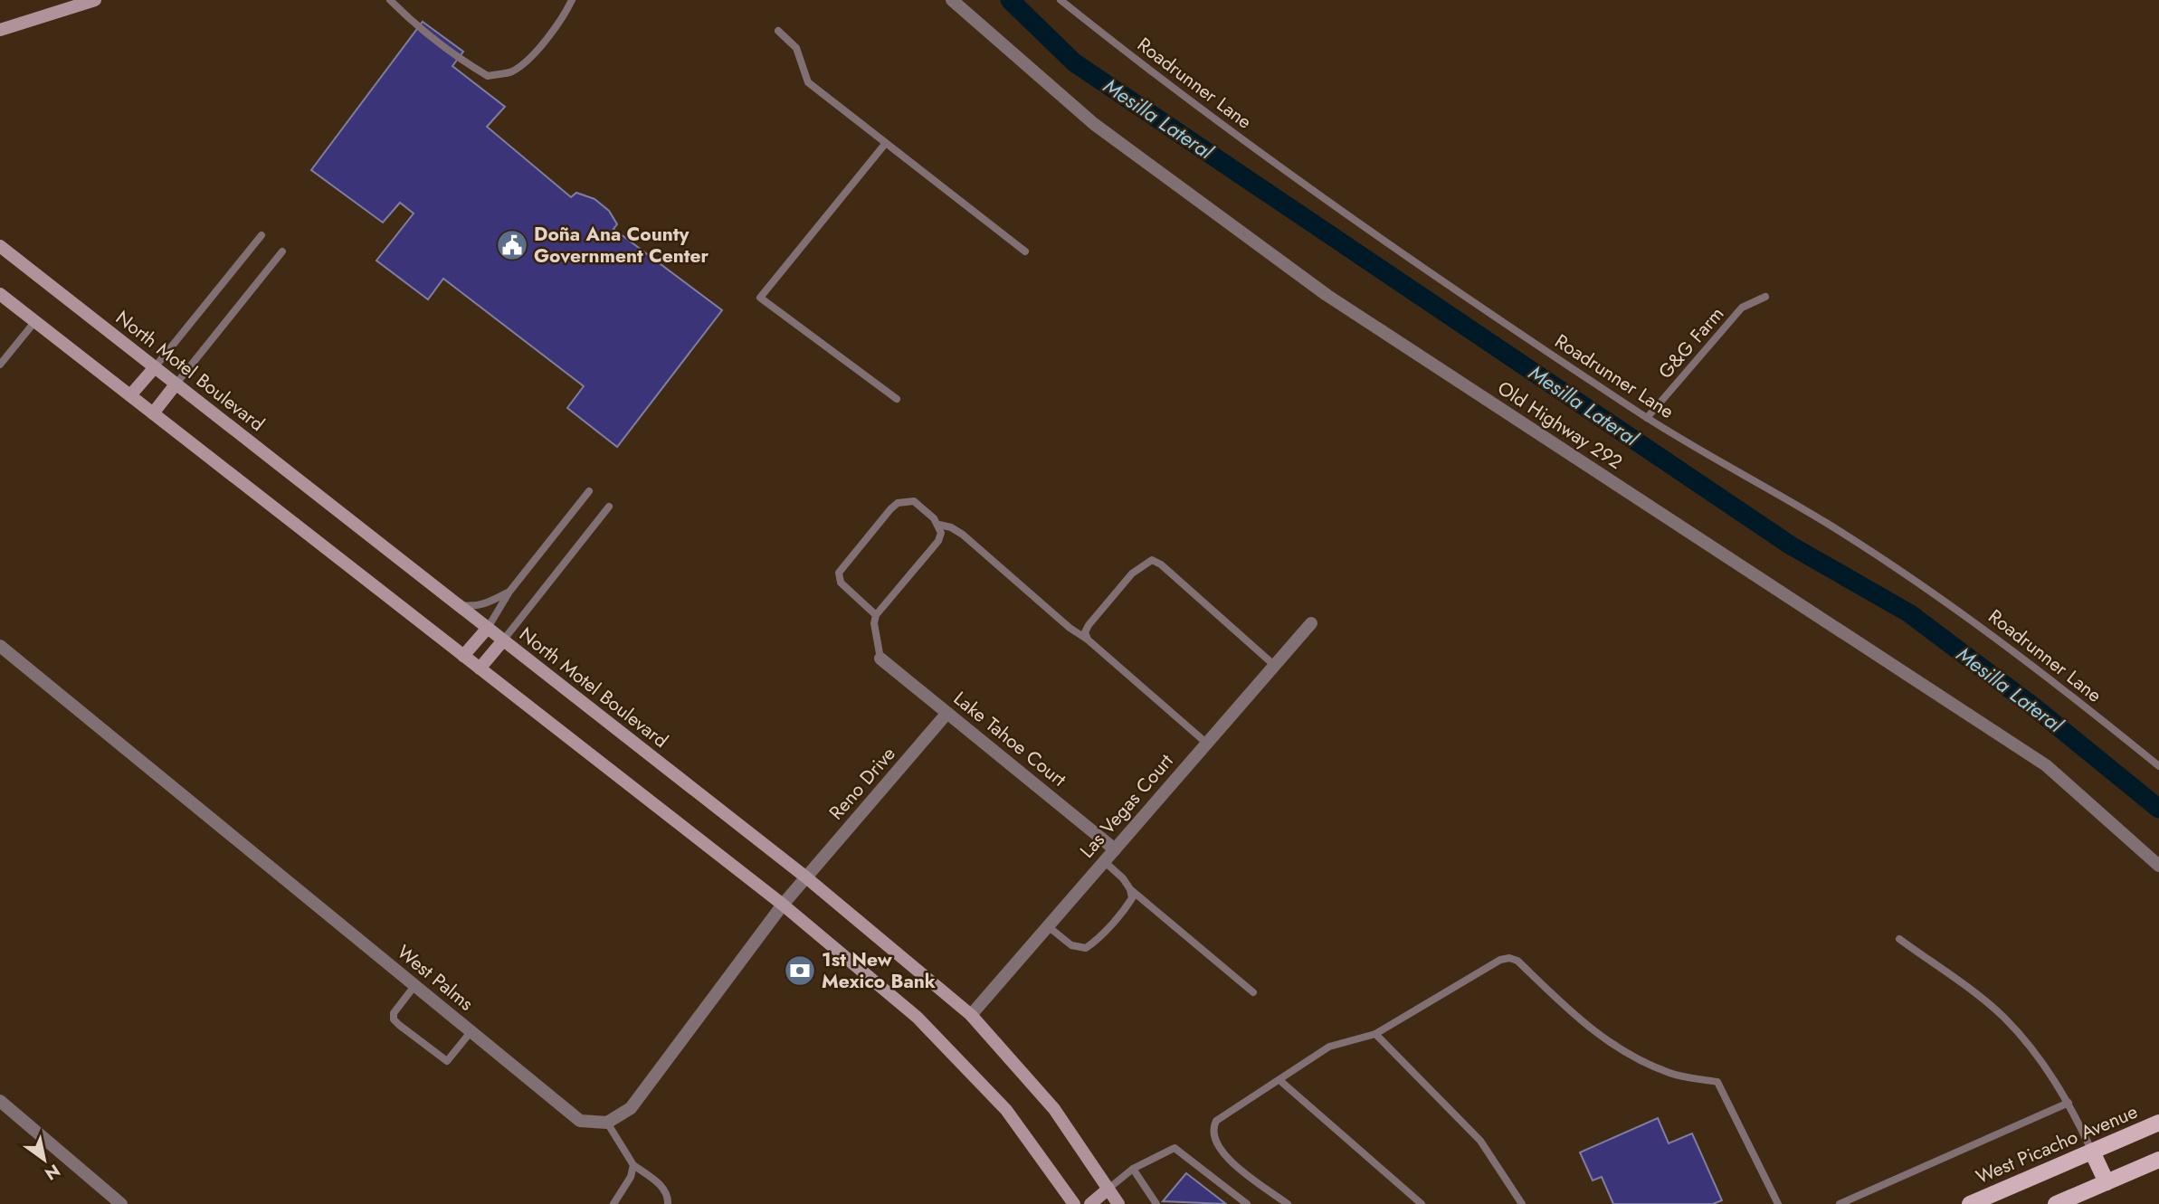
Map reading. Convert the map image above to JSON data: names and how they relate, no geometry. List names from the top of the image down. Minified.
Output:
{"streets":{"main road":["North Motel Boulevard","West Picacho Avenue"],"street":["Old Highway 292","Lake Tahoe Court","Reno Drive","Las Vegas Court","West Palms"],"lane":["Roadrunner Lane","G&G Farm"]},"crossings":[["Roadrunner Lane","G&G Farm"],["North Motel Boulevard","Reno Drive"],["North Motel Boulevard","Las Vegas Court"],["Lake Tahoe Court","Reno Drive"],["Lake Tahoe Court","Las Vegas Court"]],"water":["Mesilla Lateral"],"places":{"public building":["Doña Ana County Government Center"],"bank":["1st New Mexico Bank"]},"north":"bottom right"}
